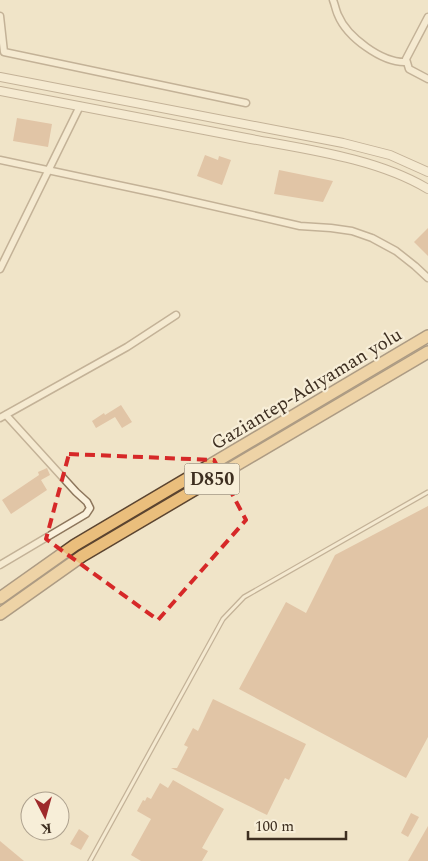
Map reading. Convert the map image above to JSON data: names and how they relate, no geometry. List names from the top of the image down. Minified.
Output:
{"streets":{"highway":["Gaziantep-Adıyaman yolu","D850"]},"scale_bar":"100 m","north":"bottom"}
